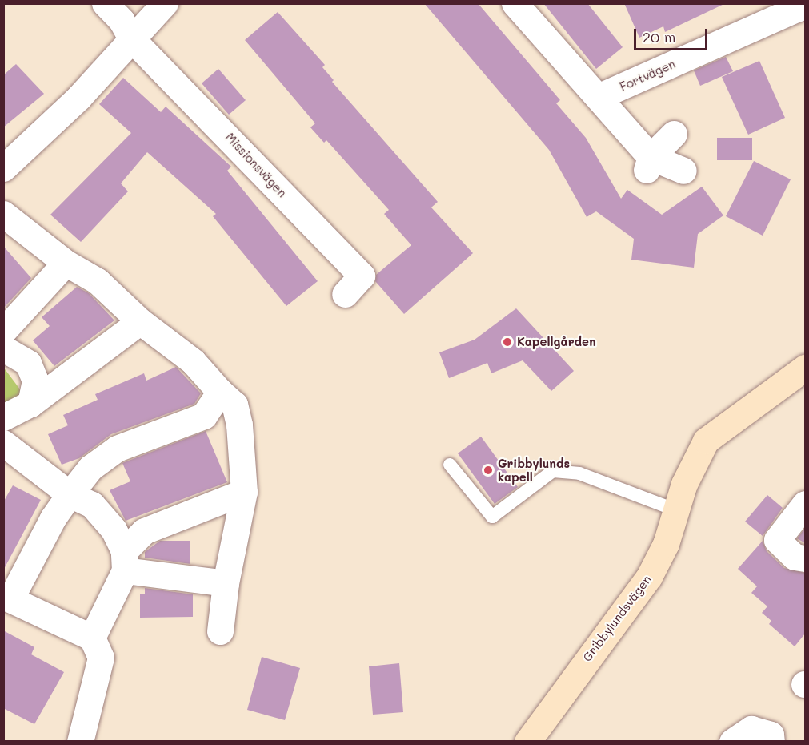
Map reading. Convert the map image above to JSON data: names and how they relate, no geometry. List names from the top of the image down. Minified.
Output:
{"streets":{"street":["Fortvägen","Missionsvägen","Gribbylundsvägen"]},"places":["Kapellgården","Gribbylunds kapell"],"scale_bar":"20 m"}
